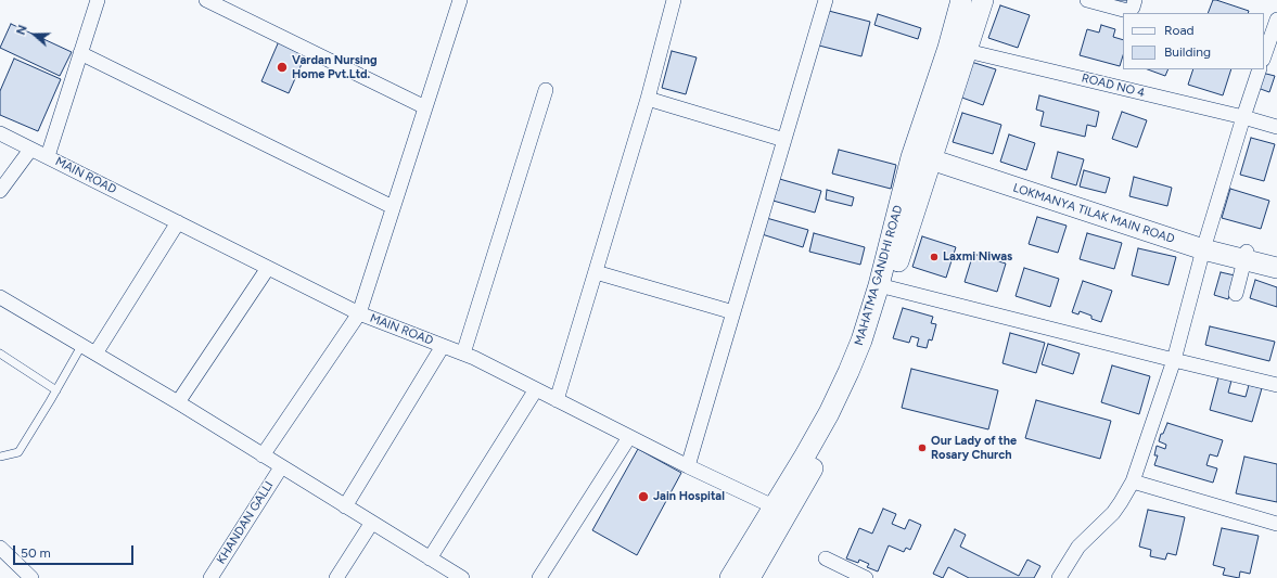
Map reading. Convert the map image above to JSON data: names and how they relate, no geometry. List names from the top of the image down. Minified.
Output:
{"streets":{"main road":["LOKMANYA TILAK MAIN ROAD","MAHATMA GANDHI ROAD"],"street":["ROAD NO 4","MAIN ROAD","KHANDAN GALLI"]},"crossings":[["ROAD NO 4","MAHATMA GANDHI ROAD"],["MAIN ROAD","MAHATMA GANDHI ROAD"],["LOKMANYA TILAK MAIN ROAD","MAHATMA GANDHI ROAD"]],"places":["Vardan Nursing Home Pvt.Ltd.","Laxmi Niwas","Our Lady of the Rosary Church","Jain Hospital"],"legend":["Road","Building"],"scale_bar":"50 m","north":"left"}
